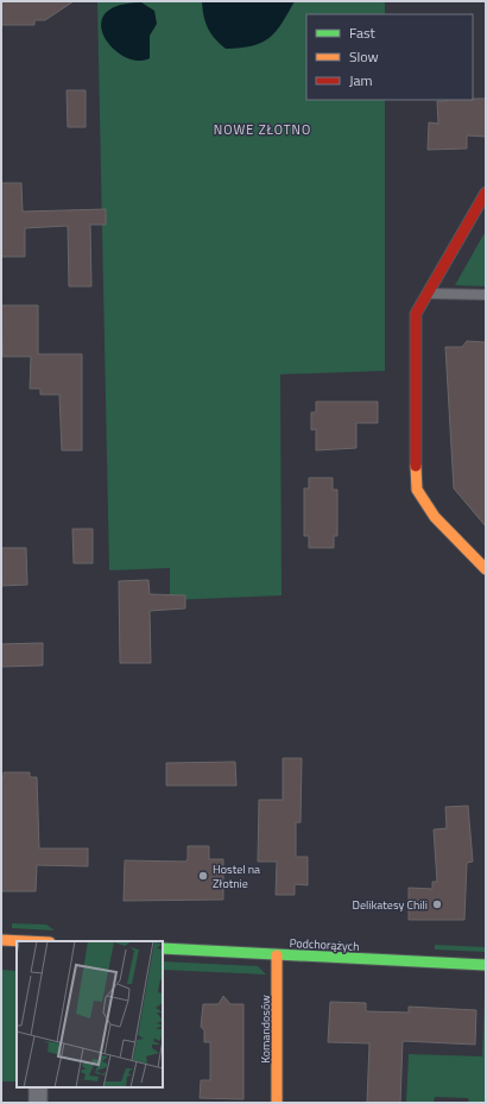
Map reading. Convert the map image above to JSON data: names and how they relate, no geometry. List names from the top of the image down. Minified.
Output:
{"streets":{"street":["Podchorążych","Komandosów"]},"crossings":[["Podchorążych","Komandosów"]],"districts":["NOWE ZŁOTNO"],"places":["Hostel na Złotnie","Delikatesy Chili"],"legend":["Fast","Slow","Jam"]}
